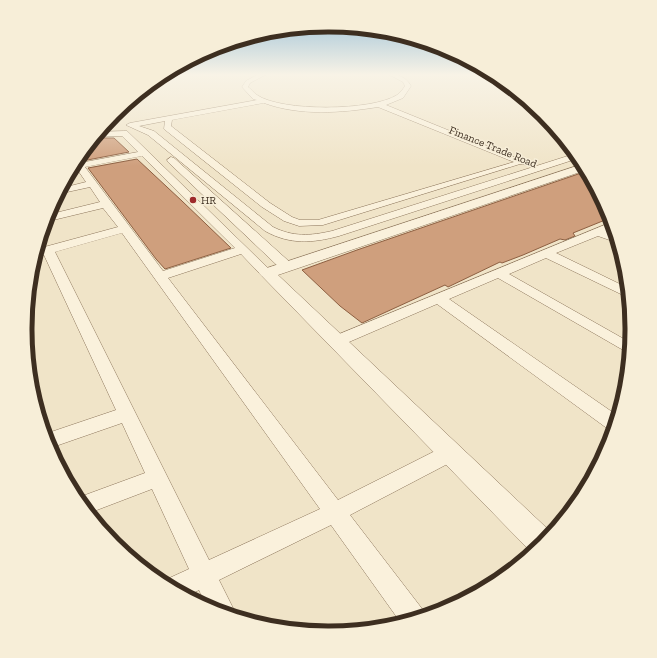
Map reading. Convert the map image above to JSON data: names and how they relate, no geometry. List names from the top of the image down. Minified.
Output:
{"streets":{"street":["Finance Trade Road"]},"places":["HR"]}
